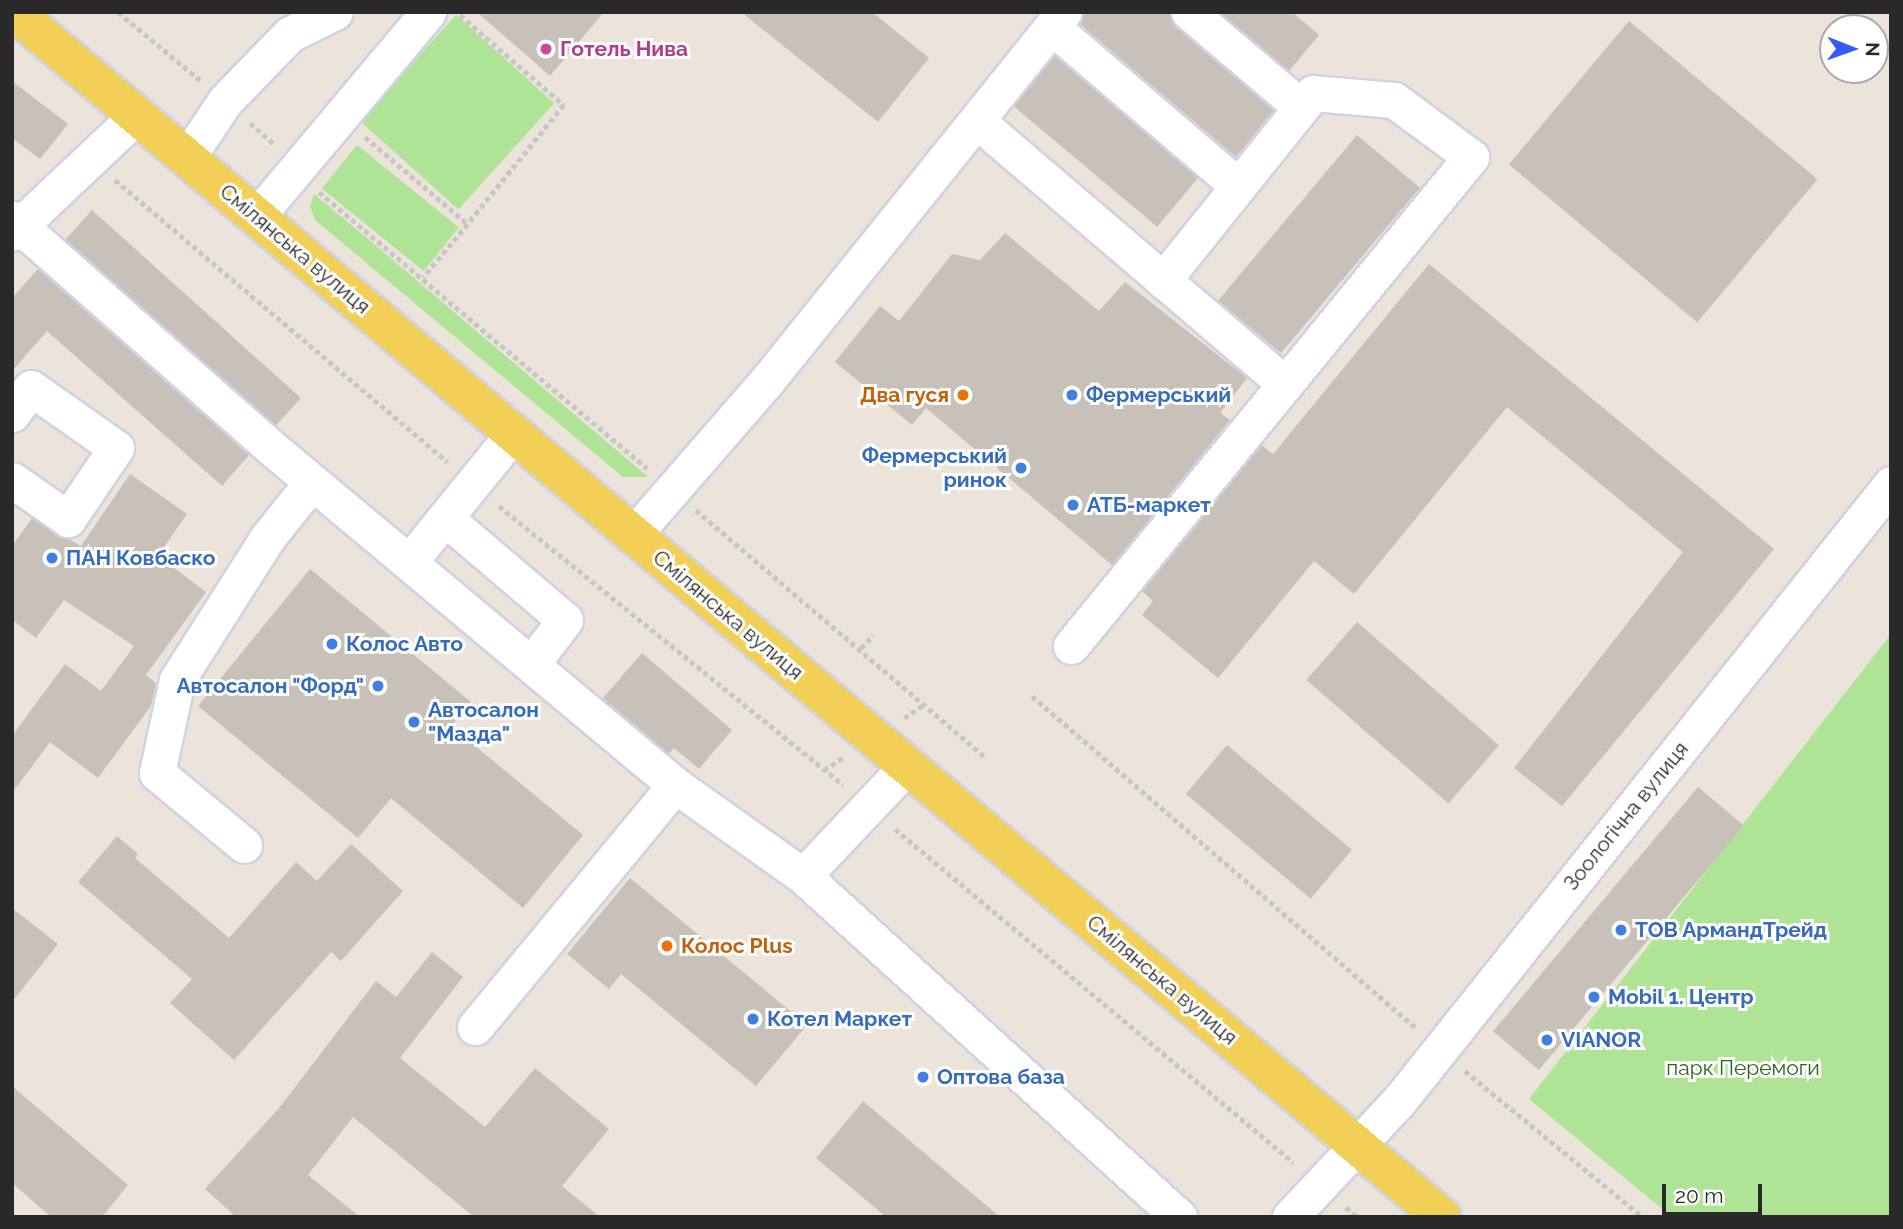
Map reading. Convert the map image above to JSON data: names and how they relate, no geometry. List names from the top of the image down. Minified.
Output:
{"streets":{"main road":["Смілянська вулиця"],"street":["Зоологічна вулиця"]},"crossings":[["Смілянська вулиця","Зоологічна вулиця"]],"parks":["парк Перемоги"],"places":["Готель Нива","Два гуся","Фермерський","Фермерський ринок","АТБ-маркет","ПАН Ковбаско","Колос Авто","Автосалон \"Форд\"","Автосалон \"Мазда\"","ТОВ АрмандТрейд","Колос Plus","Mobil 1. Центр","Котел Маркет","VIANOR","Оптова база"],"scale_bar":"20 m","north":"right"}
